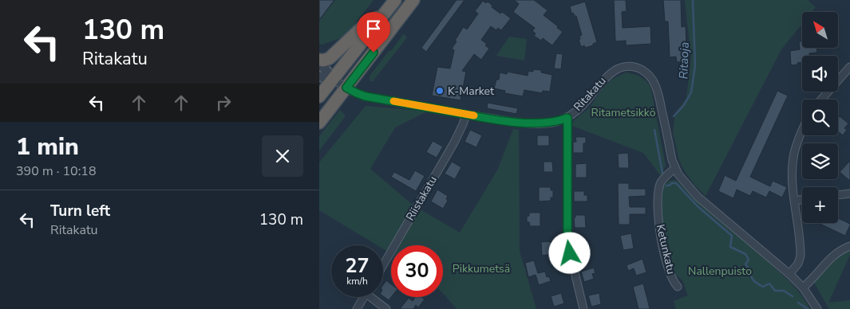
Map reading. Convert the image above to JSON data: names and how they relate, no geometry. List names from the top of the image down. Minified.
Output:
{"streets":{"street":["Ritakatu","Riistakatu","Ketunkatu"]},"crossings":[["Ritakatu","Riistakatu"],["Ritakatu","Ketunkatu"]],"water":["Ritaoja"],"parks":["Ritametsikkö","Pikkumetsä","Nallenpuisto"],"places":["K-Market"],"north":"top left","page":{"turn":["130 m","Ritakatu"],"map_buttons":"+","heading":["1 min","390 m · 10:18"],"list":[{"name":"Turn left","note":"Ritakatu","value":"130 m"}],"speed":"27 km/h","limit":"30"}}
